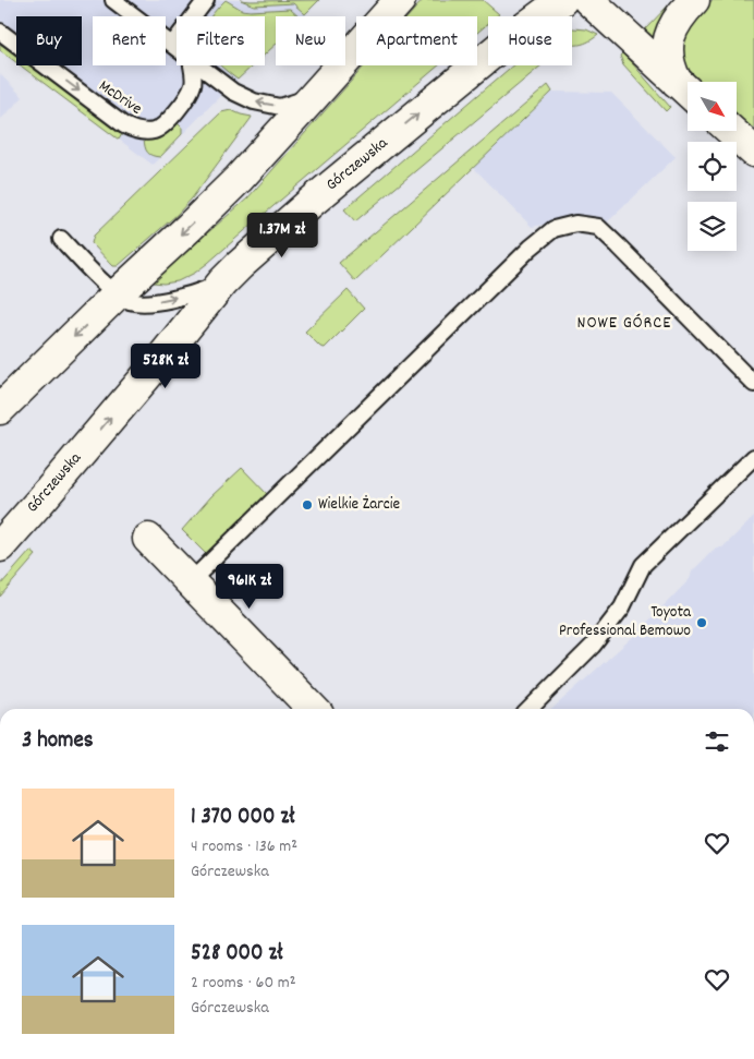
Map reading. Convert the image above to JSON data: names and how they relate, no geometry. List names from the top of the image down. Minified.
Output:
{"streets":{"main road":["Górczewska"],"lane":["McDrive"]},"districts":["NOWE GÓRCE"],"places":["Wielkie Żarcie","Toyota Professional Bemowo"],"north":"bottom right","page":{"chip":["Buy","Rent","Filters","New","Apartment","House"],"price":["1.37M zł","528K zł","961K zł"],"heading":"3 homes","list":[{"name":"1 370 000 zł","note":"4 rooms · 136 m² · Górczewska"},{"name":"528 000 zł","note":"2 rooms · 60 m² · Górczewska"}]}}
